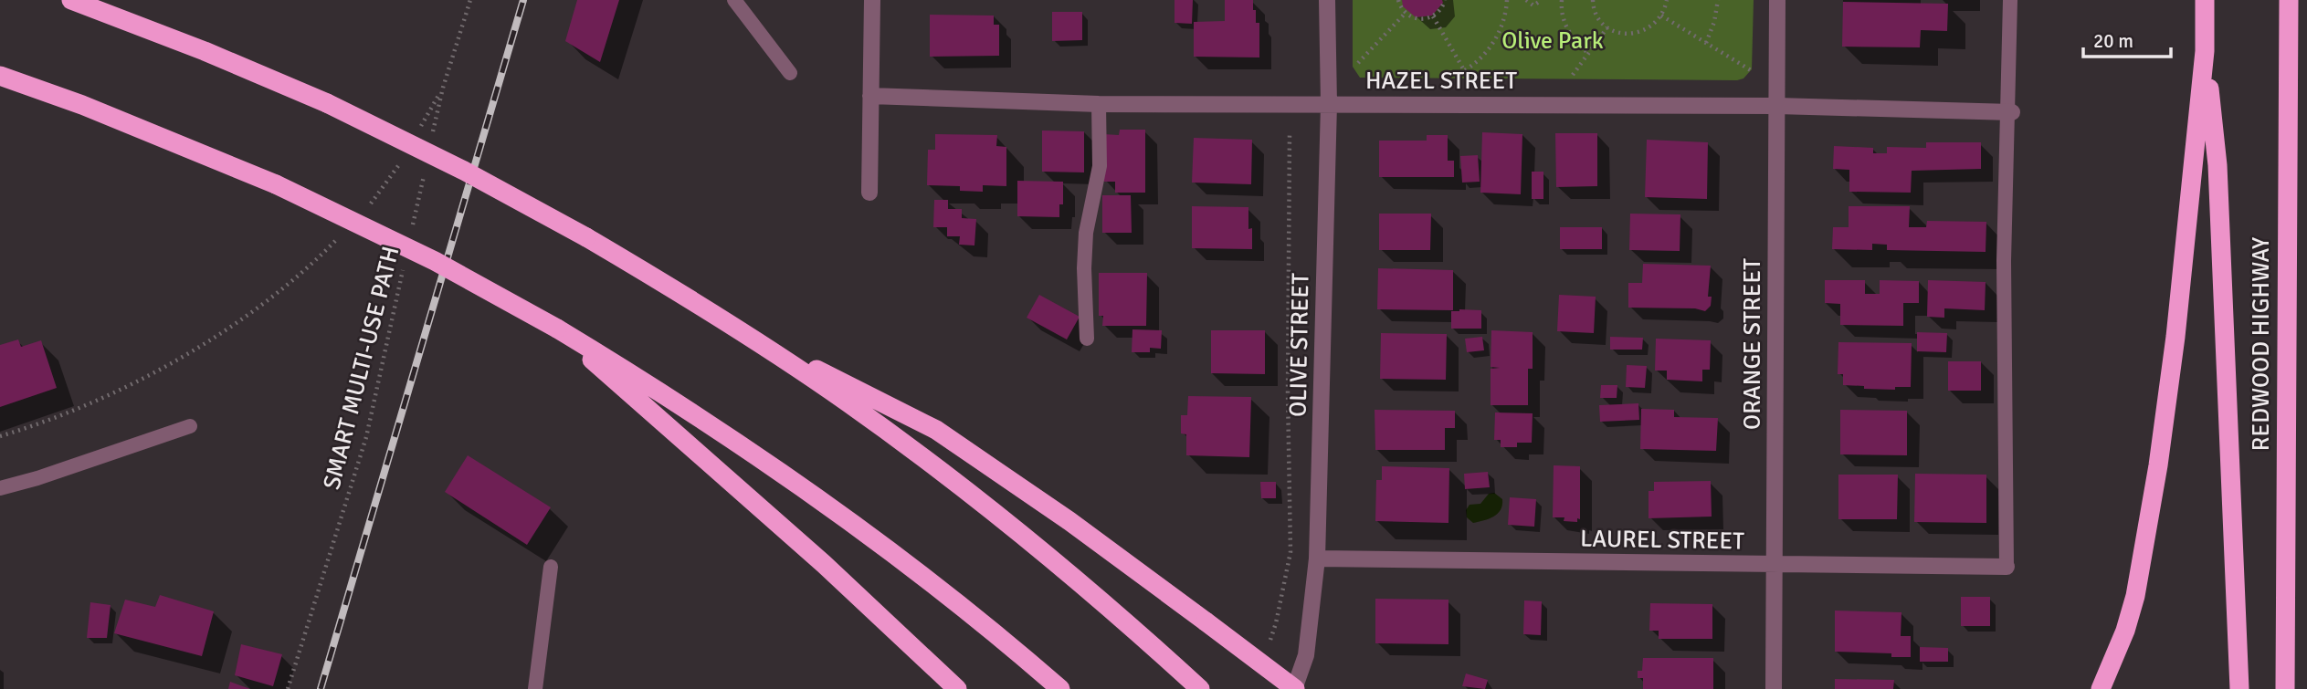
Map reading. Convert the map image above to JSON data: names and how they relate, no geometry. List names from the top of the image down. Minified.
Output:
{"streets":{"highway":["REDWOOD HIGHWAY"],"street":["HAZEL STREET","ORANGE STREET","OLIVE STREET","LAUREL STREET"],"path":["SMART MULTI-USE PATH"]},"crossings":[["HAZEL STREET","ORANGE STREET"],["HAZEL STREET","OLIVE STREET"],["ORANGE STREET","LAUREL STREET"],["OLIVE STREET","LAUREL STREET"]],"parks":["Olive Park"],"scale_bar":"20 m"}
